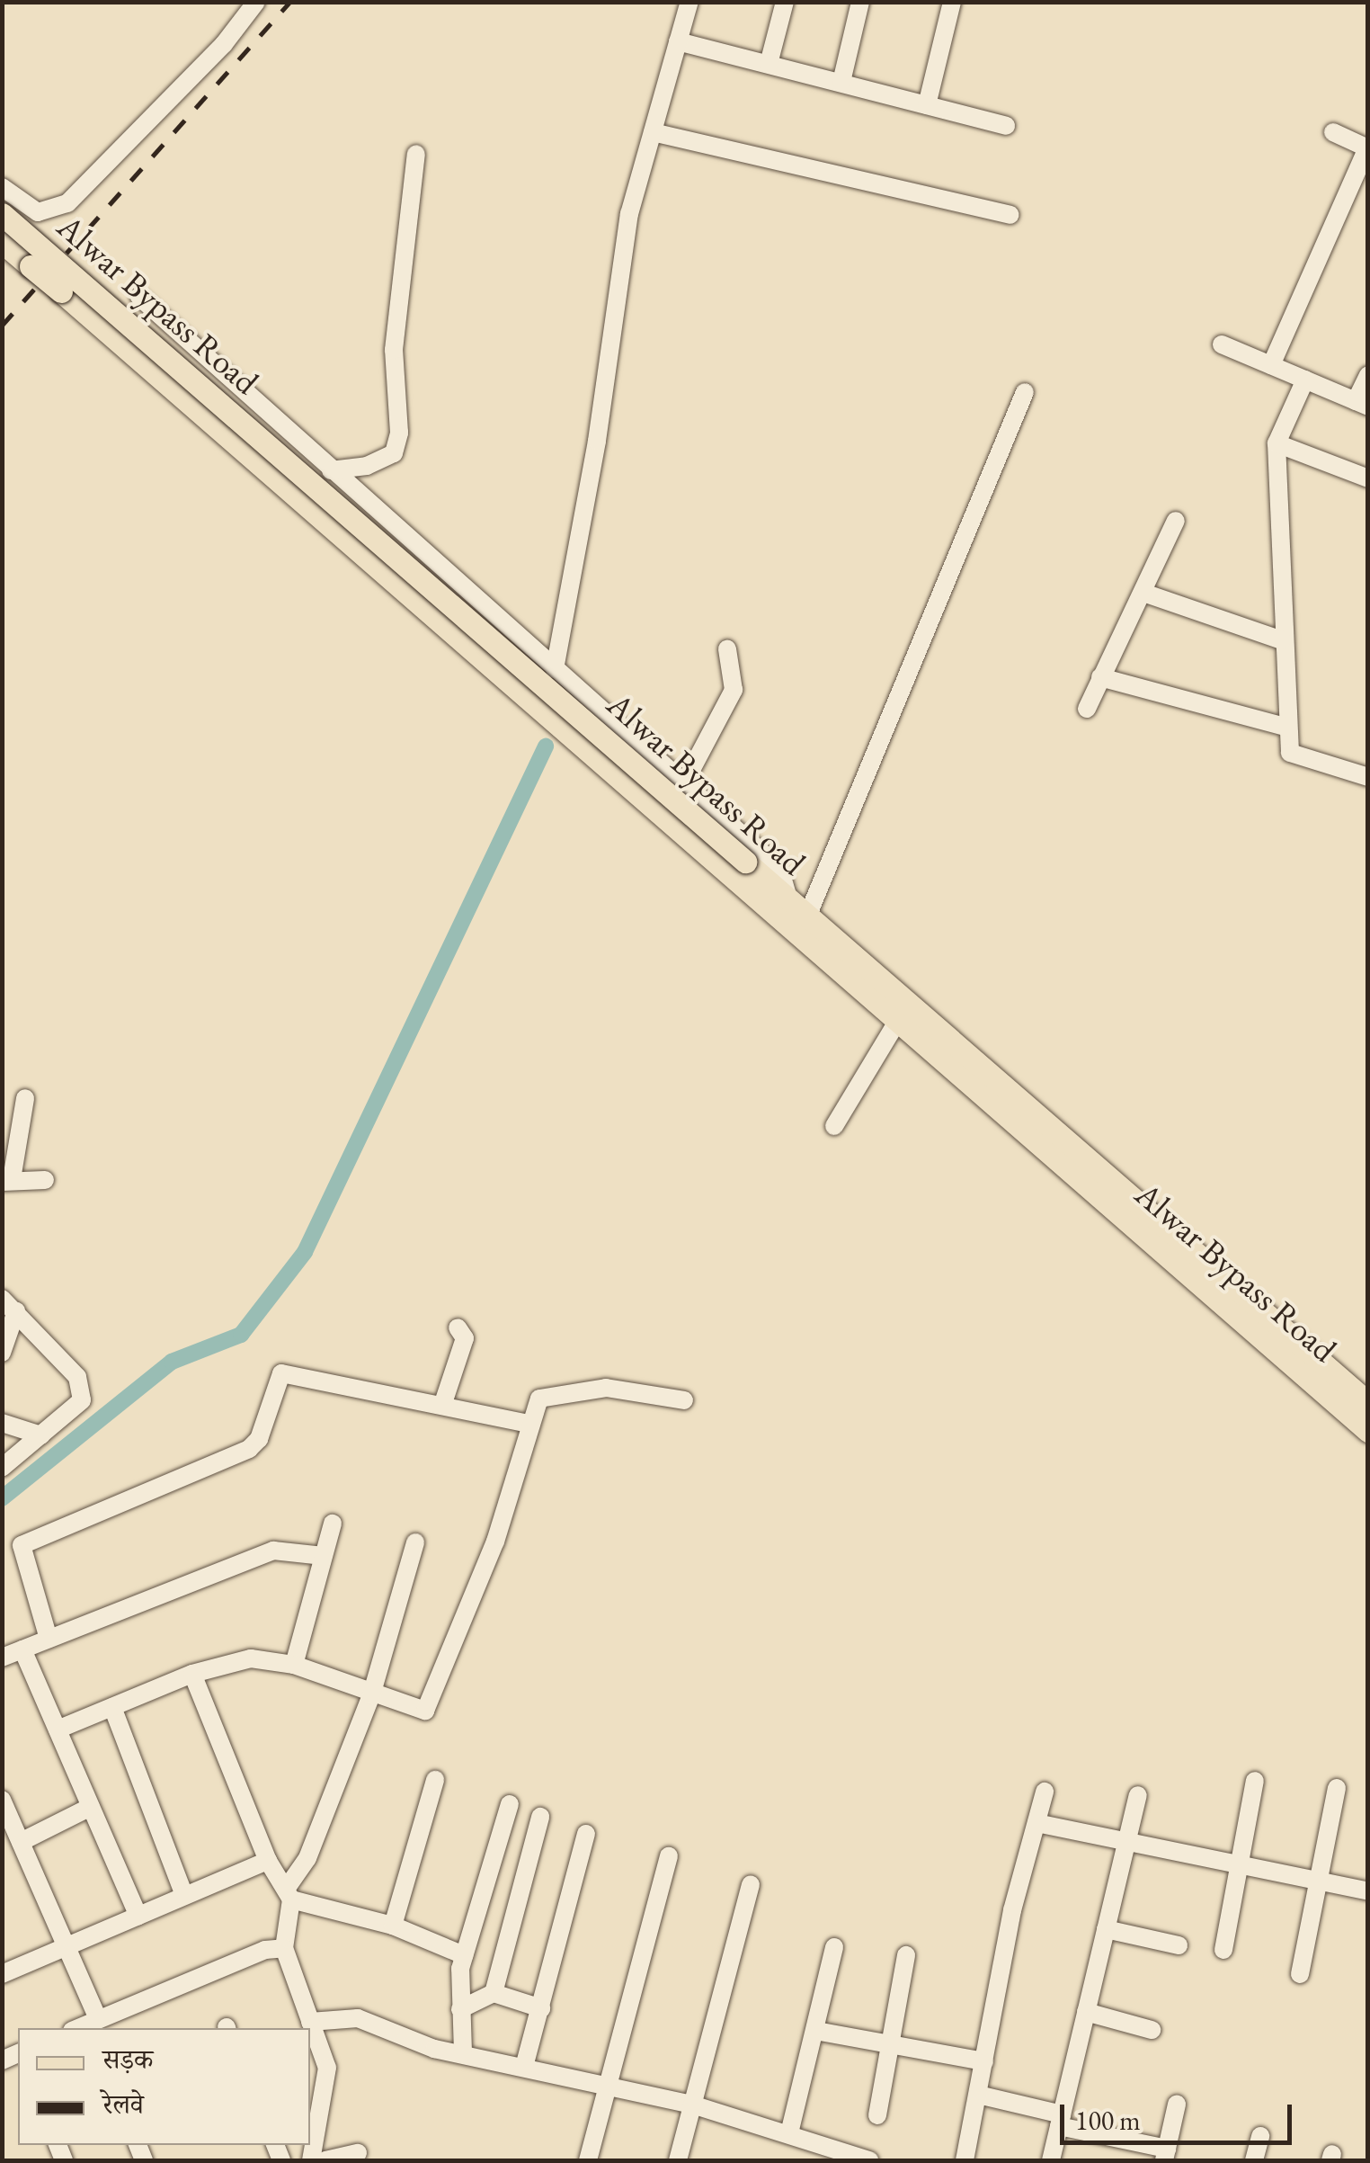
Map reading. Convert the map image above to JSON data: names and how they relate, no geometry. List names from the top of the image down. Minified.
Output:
{"streets":{"main road":["Alwar Bypass Road"]},"legend":["सड़क","रेलवे"],"scale_bar":"100 m"}
